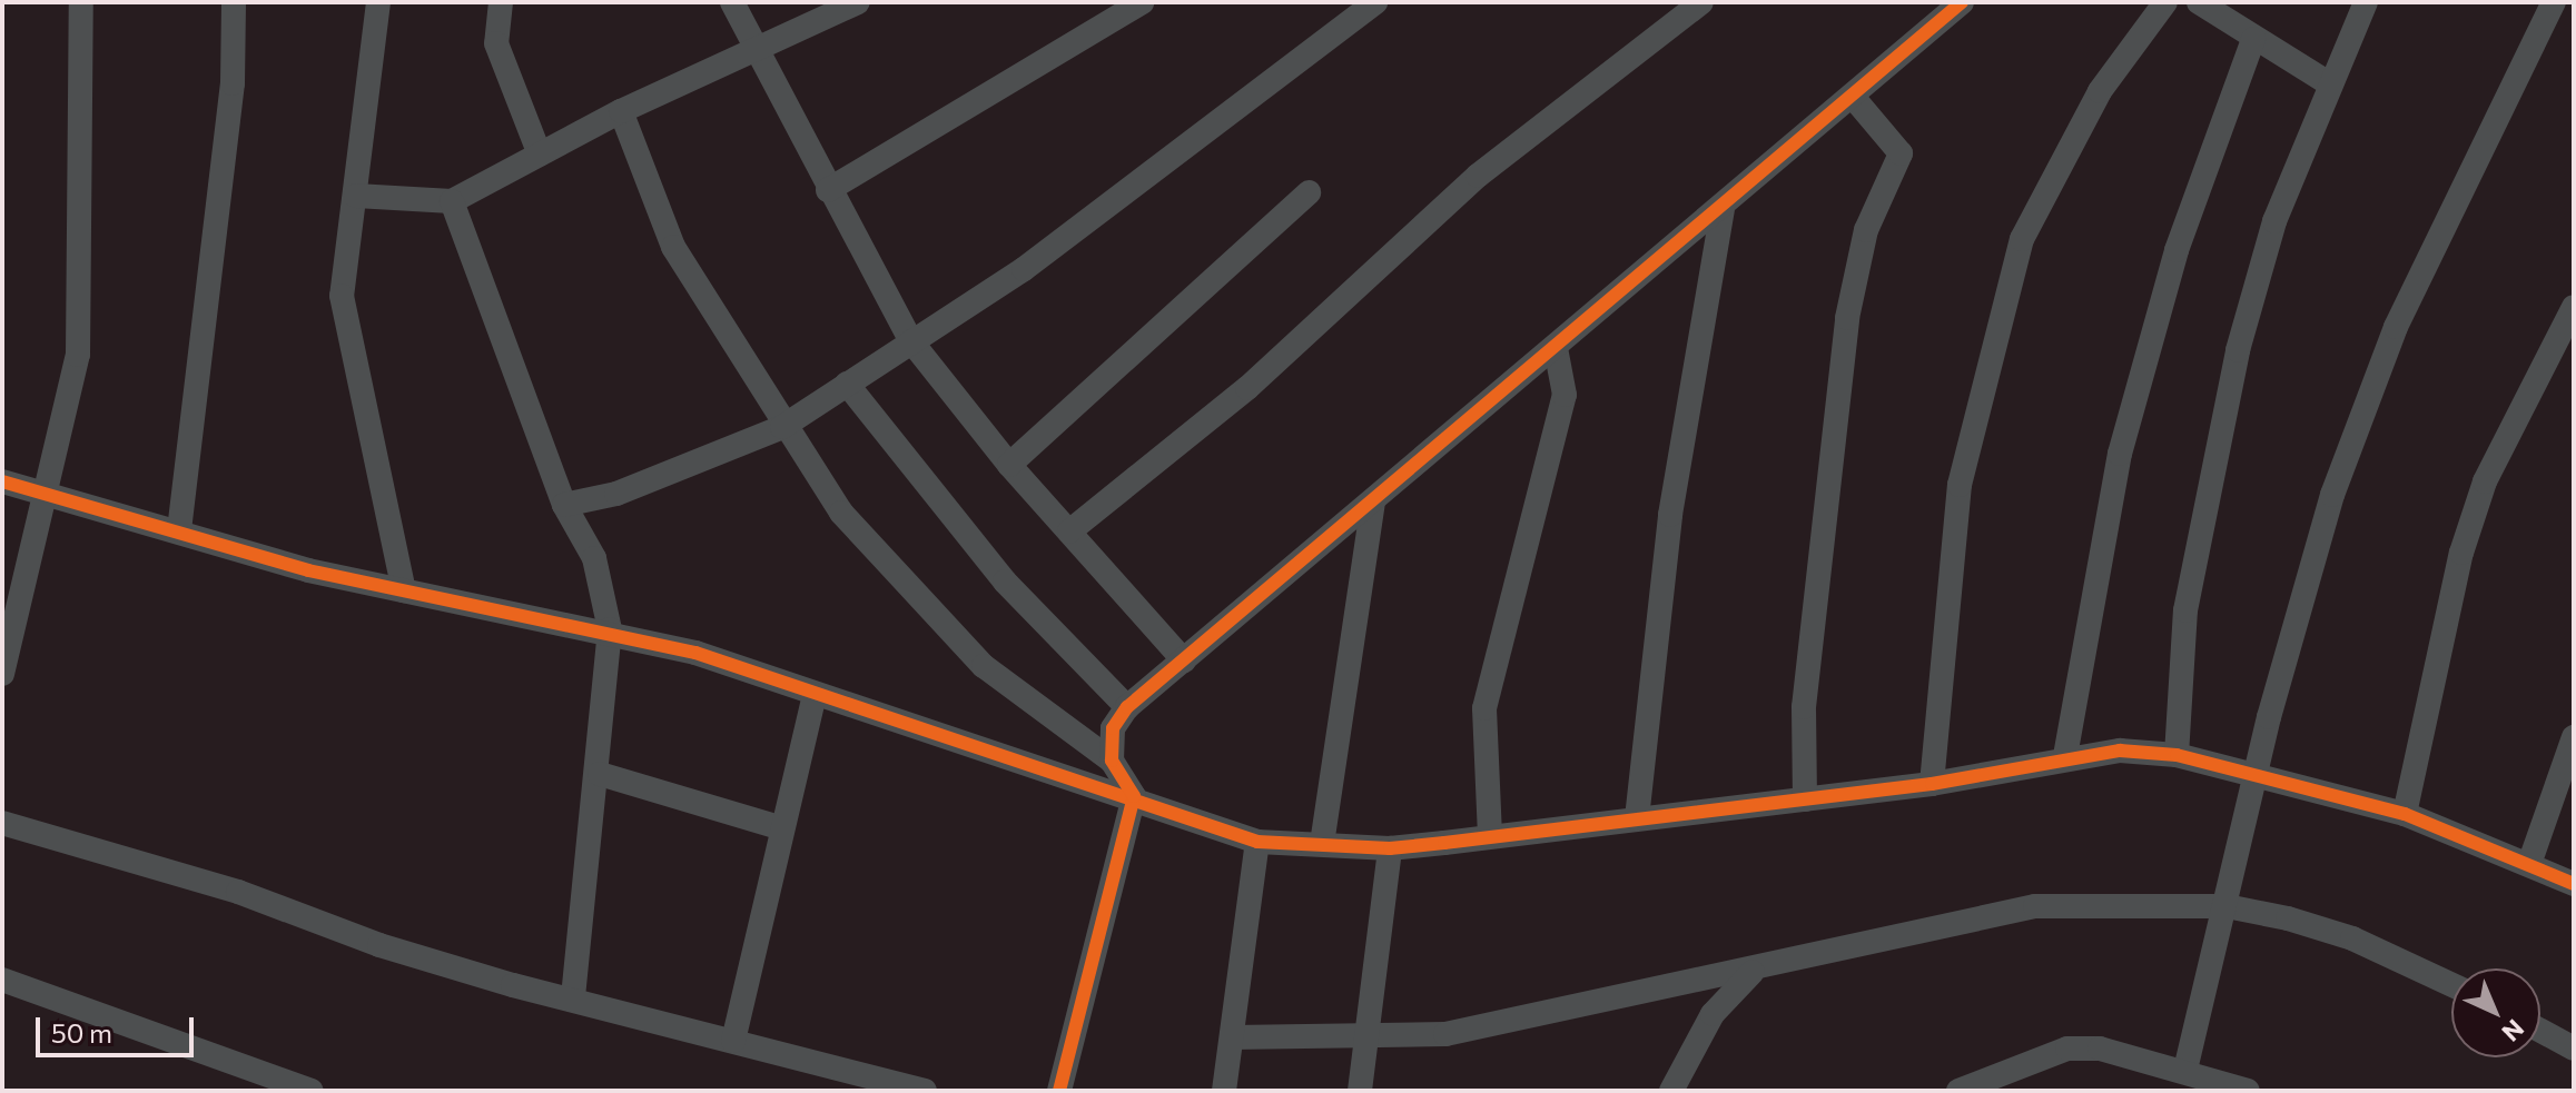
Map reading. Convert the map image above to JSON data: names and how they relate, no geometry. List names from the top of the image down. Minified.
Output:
{"scale_bar":"50 m","north":"bottom right"}
